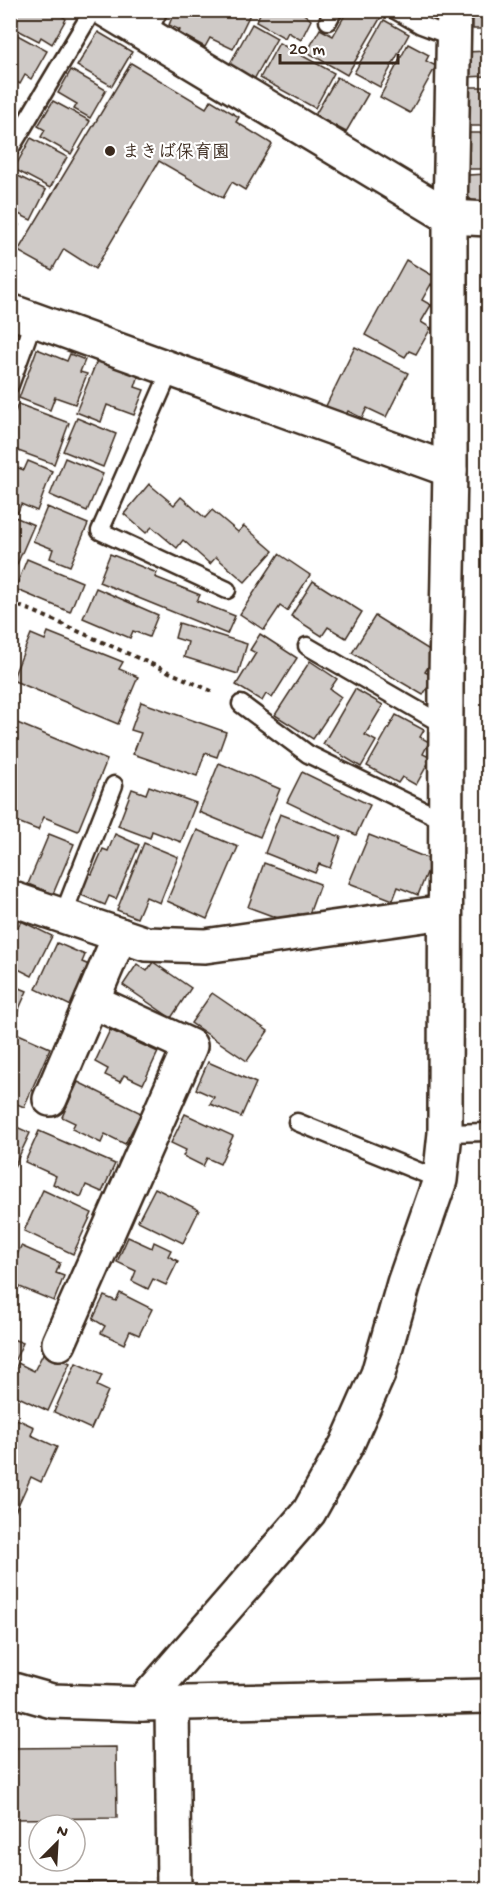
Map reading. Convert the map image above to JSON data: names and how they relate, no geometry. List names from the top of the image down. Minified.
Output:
{"places":["まきば保育園"],"scale_bar":"20 m","north":"top right"}
